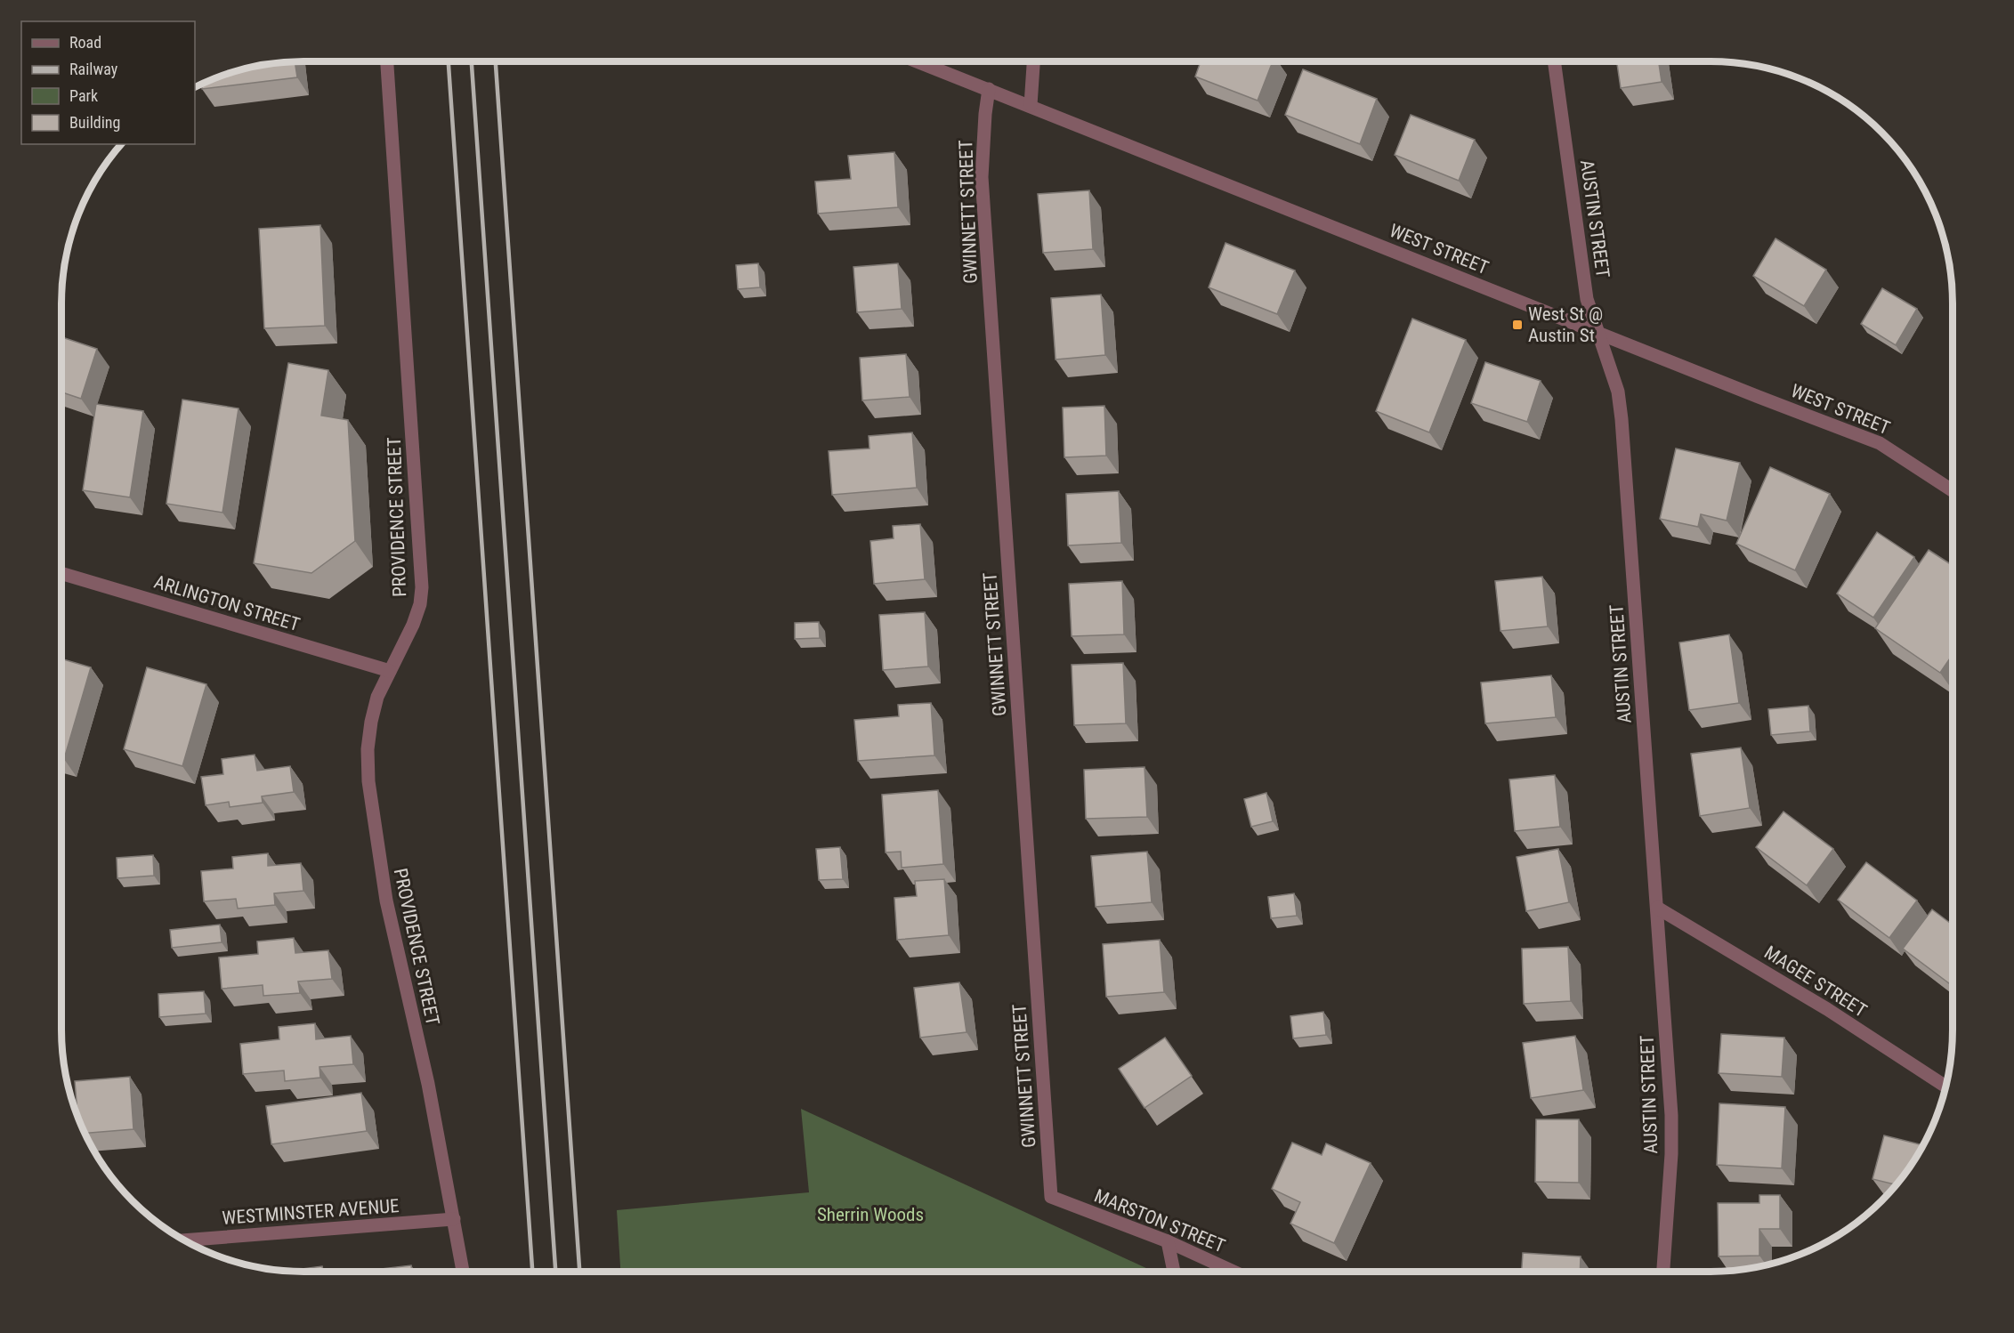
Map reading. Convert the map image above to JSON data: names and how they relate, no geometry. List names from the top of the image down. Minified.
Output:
{"streets":{"street":["GWINNETT STREET","AUSTIN STREET","WEST STREET","PROVIDENCE STREET","ARLINGTON STREET","MAGEE STREET","WESTMINSTER AVENUE","MARSTON STREET"]},"crossings":[["GWINNETT STREET","WEST STREET"],["GWINNETT STREET","MARSTON STREET"],["AUSTIN STREET","WEST STREET"],["AUSTIN STREET","MAGEE STREET"],["PROVIDENCE STREET","ARLINGTON STREET"],["PROVIDENCE STREET","WESTMINSTER AVENUE"]],"parks":["Sherrin Woods"],"places":{"transit":["West St @ Austin St"]},"legend":["Road","Railway","Park","Building"]}
